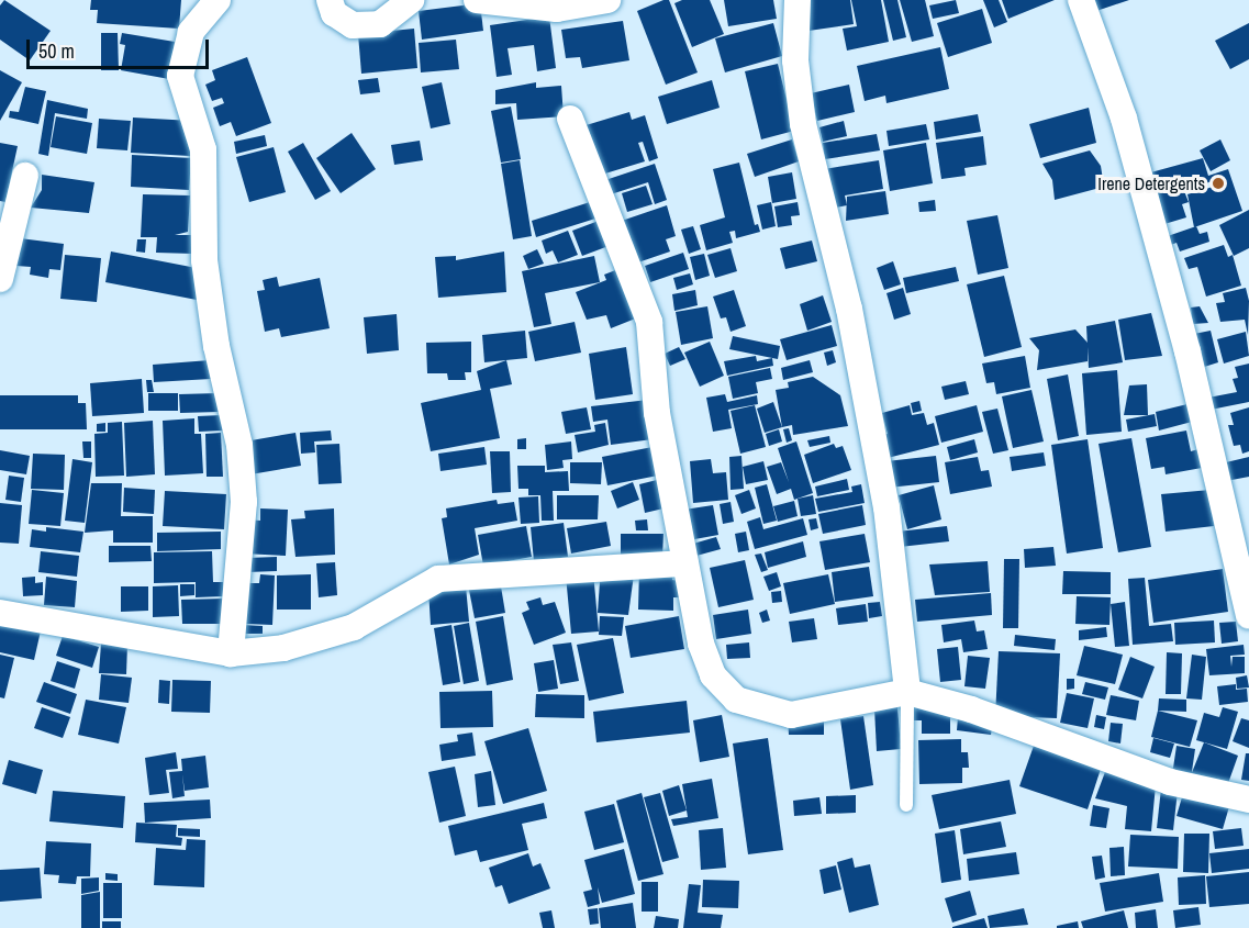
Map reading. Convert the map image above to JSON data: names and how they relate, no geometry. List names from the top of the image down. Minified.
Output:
{"places":["Irene Detergents"],"scale_bar":"50 m"}
